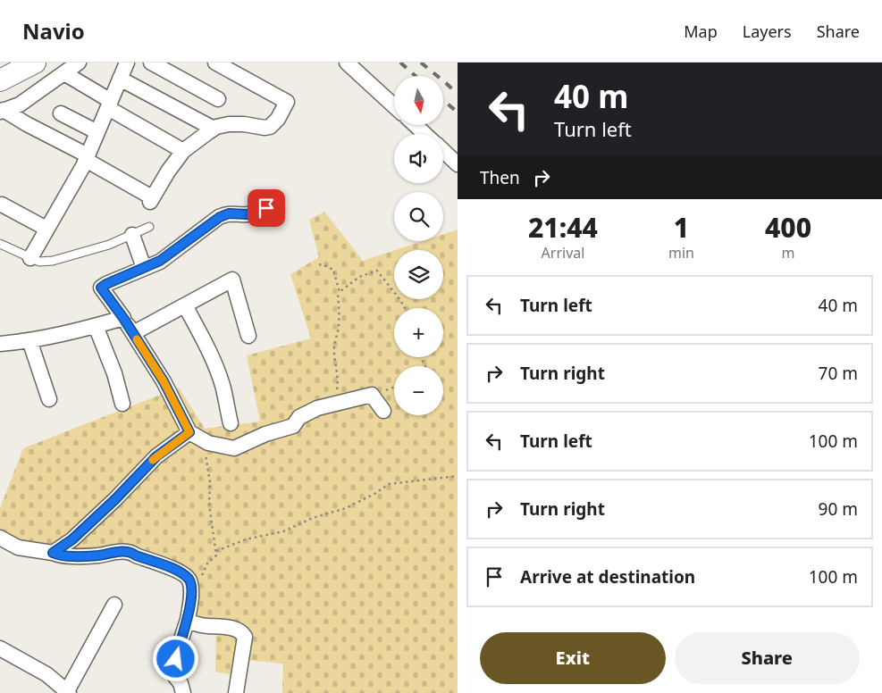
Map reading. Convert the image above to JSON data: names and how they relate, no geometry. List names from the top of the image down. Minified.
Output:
{"north":"bottom","page":{"header":"Navio","nav":["Map","Layers","Share"],"turn":["40 m","Turn left"],"map_buttons":["+","−"],"then":"Then","eta":["21:44","Arrival","1","min","400","m"],"list":[{"name":"Turn left","value":"40 m"},{"name":"Turn right","value":"70 m"},{"name":"Turn left","value":"100 m"},{"name":"Turn right","value":"90 m"},{"name":"Arrive at destination","value":"100 m"}],"buttons":["Exit","Share"]}}
